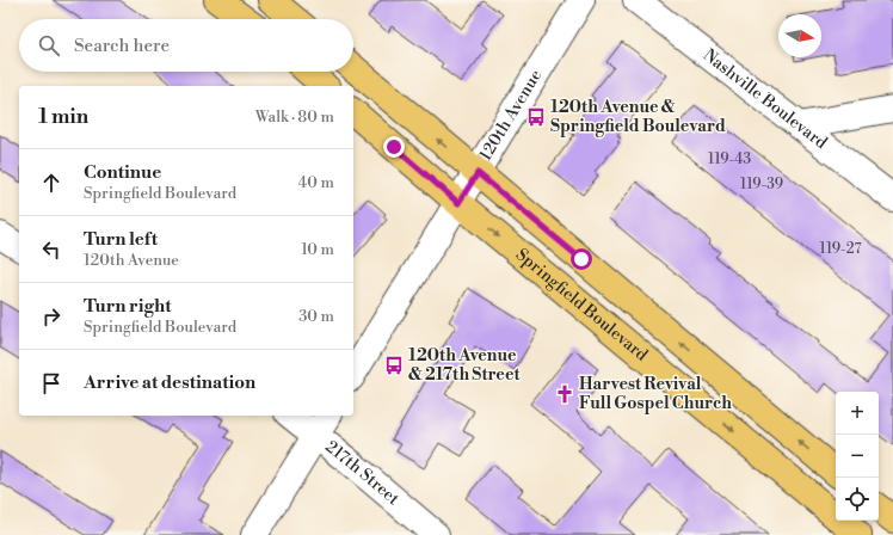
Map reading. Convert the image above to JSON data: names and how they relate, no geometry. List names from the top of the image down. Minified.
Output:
{"streets":{"main road":["Springfield Boulevard"],"street":["Nashville Boulevard","120th Avenue","217th Street"]},"crossings":[["120th Avenue","Springfield Boulevard"]],"places":{"bus stop":["120th Avenue & Springfield Boulevard","120th Avenue & 217th Street"],"church":["Harvest Revival Full Gospel Church"]},"house_numbers":["119-43","119-39","119-27"],"north":"right","page":{"search":"Search here","heading":["1 min","Walk · 80 m"],"list":[["Continue","Springfield Boulevard","40 m"],["Turn left","120th Avenue","10 m"],["Turn right","Springfield Boulevard","30 m"],"Arrive at destination"],"map_buttons":["+","−"]}}
